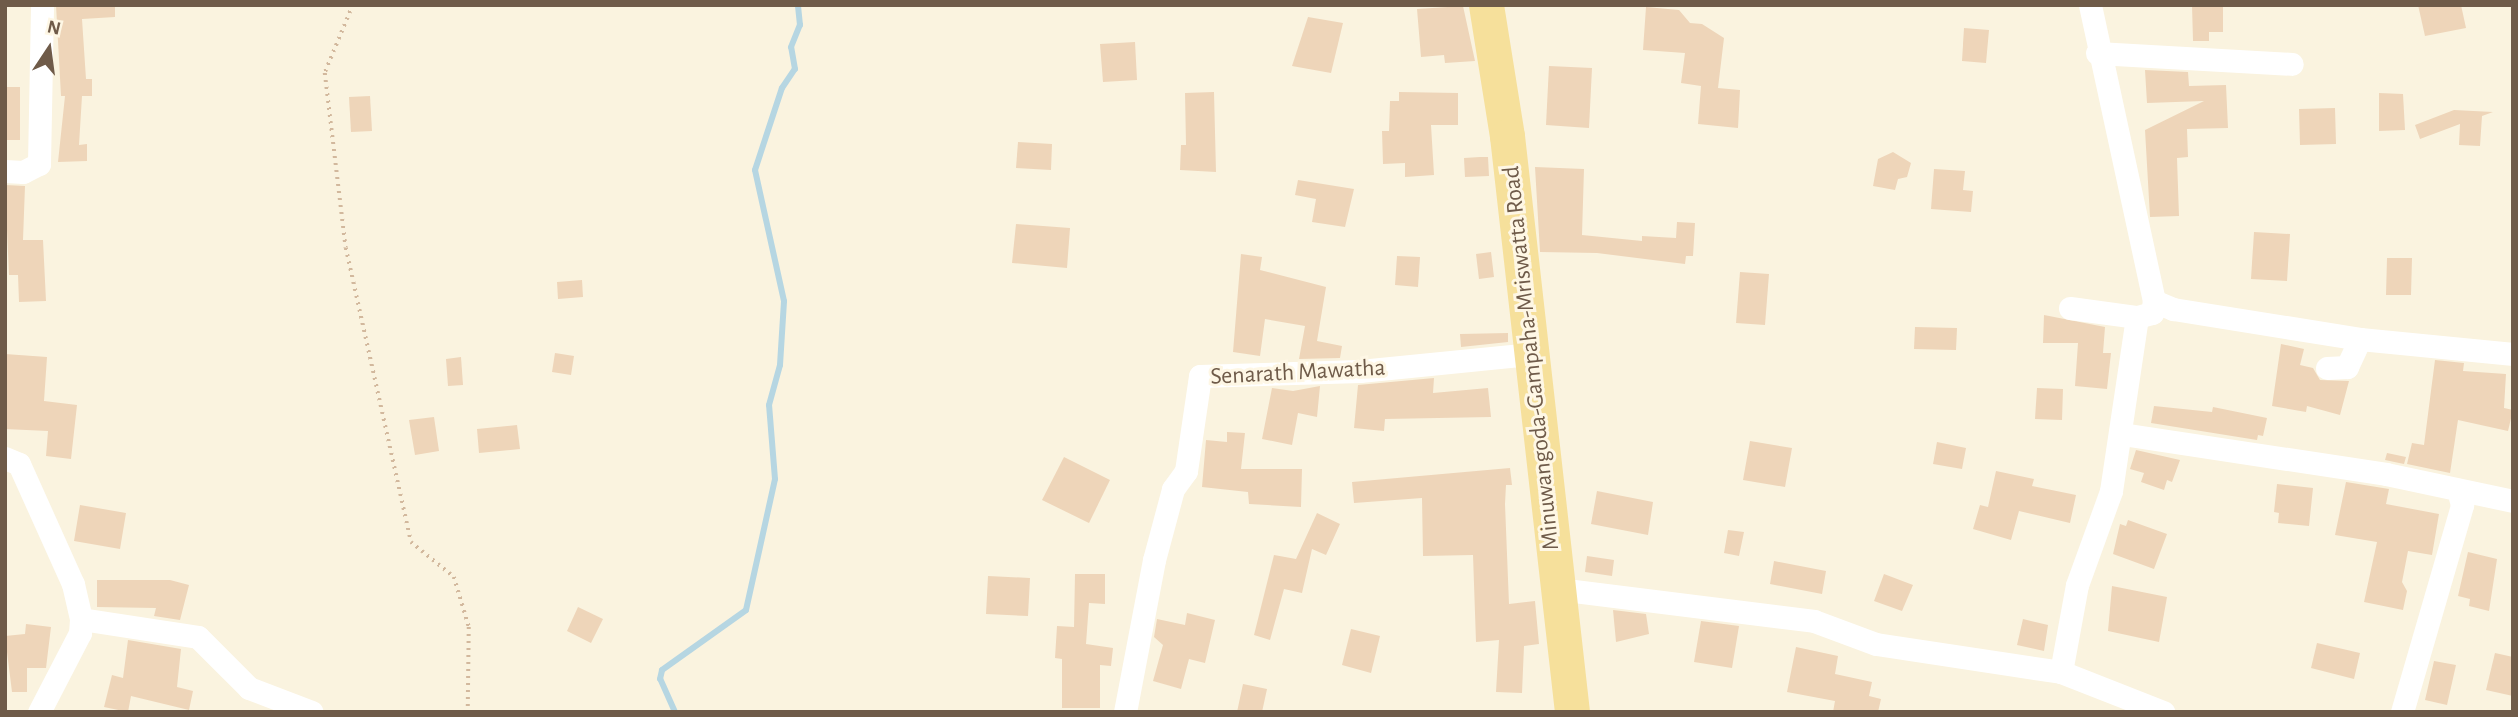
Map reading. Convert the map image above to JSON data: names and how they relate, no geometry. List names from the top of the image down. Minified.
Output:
{"streets":{"main road":["Minuwangoda-Gampaha-Mriswatta Road"],"street":["Senarath Mawatha"]},"crossings":[["Minuwangoda-Gampaha-Mriswatta Road","Senarath Mawatha"]],"north":"top"}
